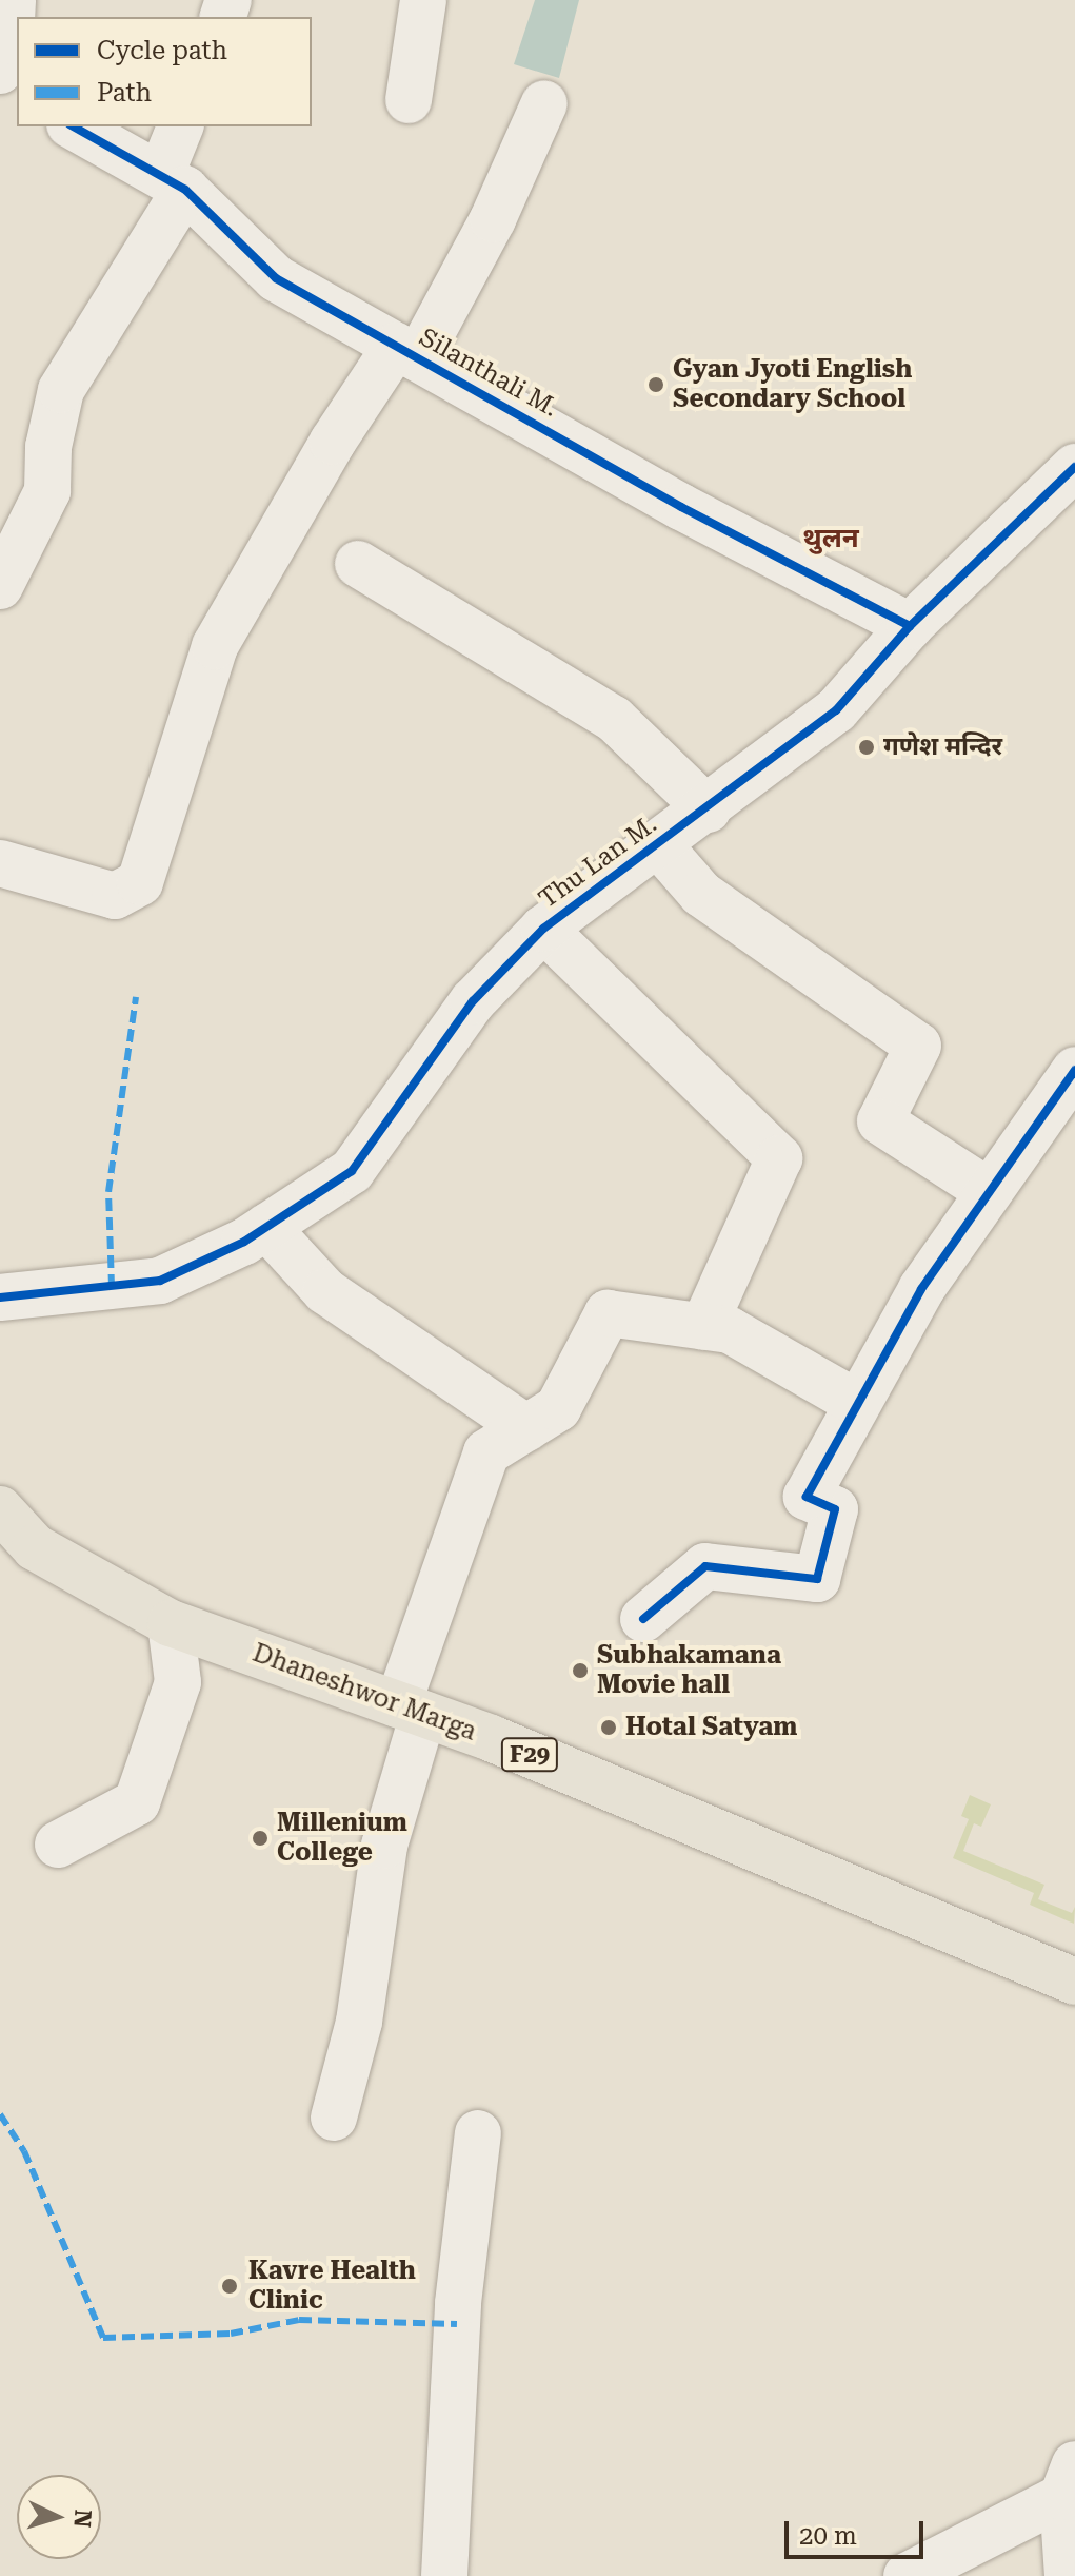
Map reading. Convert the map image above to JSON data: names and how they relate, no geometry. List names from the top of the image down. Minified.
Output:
{"streets":{"main road":["Dhaneshwor Marga","F29"],"street":["Silanthali M.","Thu Lan M."]},"crossings":[["Silanthali M.","Thu Lan M."]],"districts":["थुलन"],"places":["Gyan Jyoti English Secondary School","गणेश मन्दिर","Subhakamana Movie hall","Hotal Satyam","Millenium College","Kavre Health Clinic"],"legend":["Cycle path","Path"],"scale_bar":"20 m","north":"right"}
